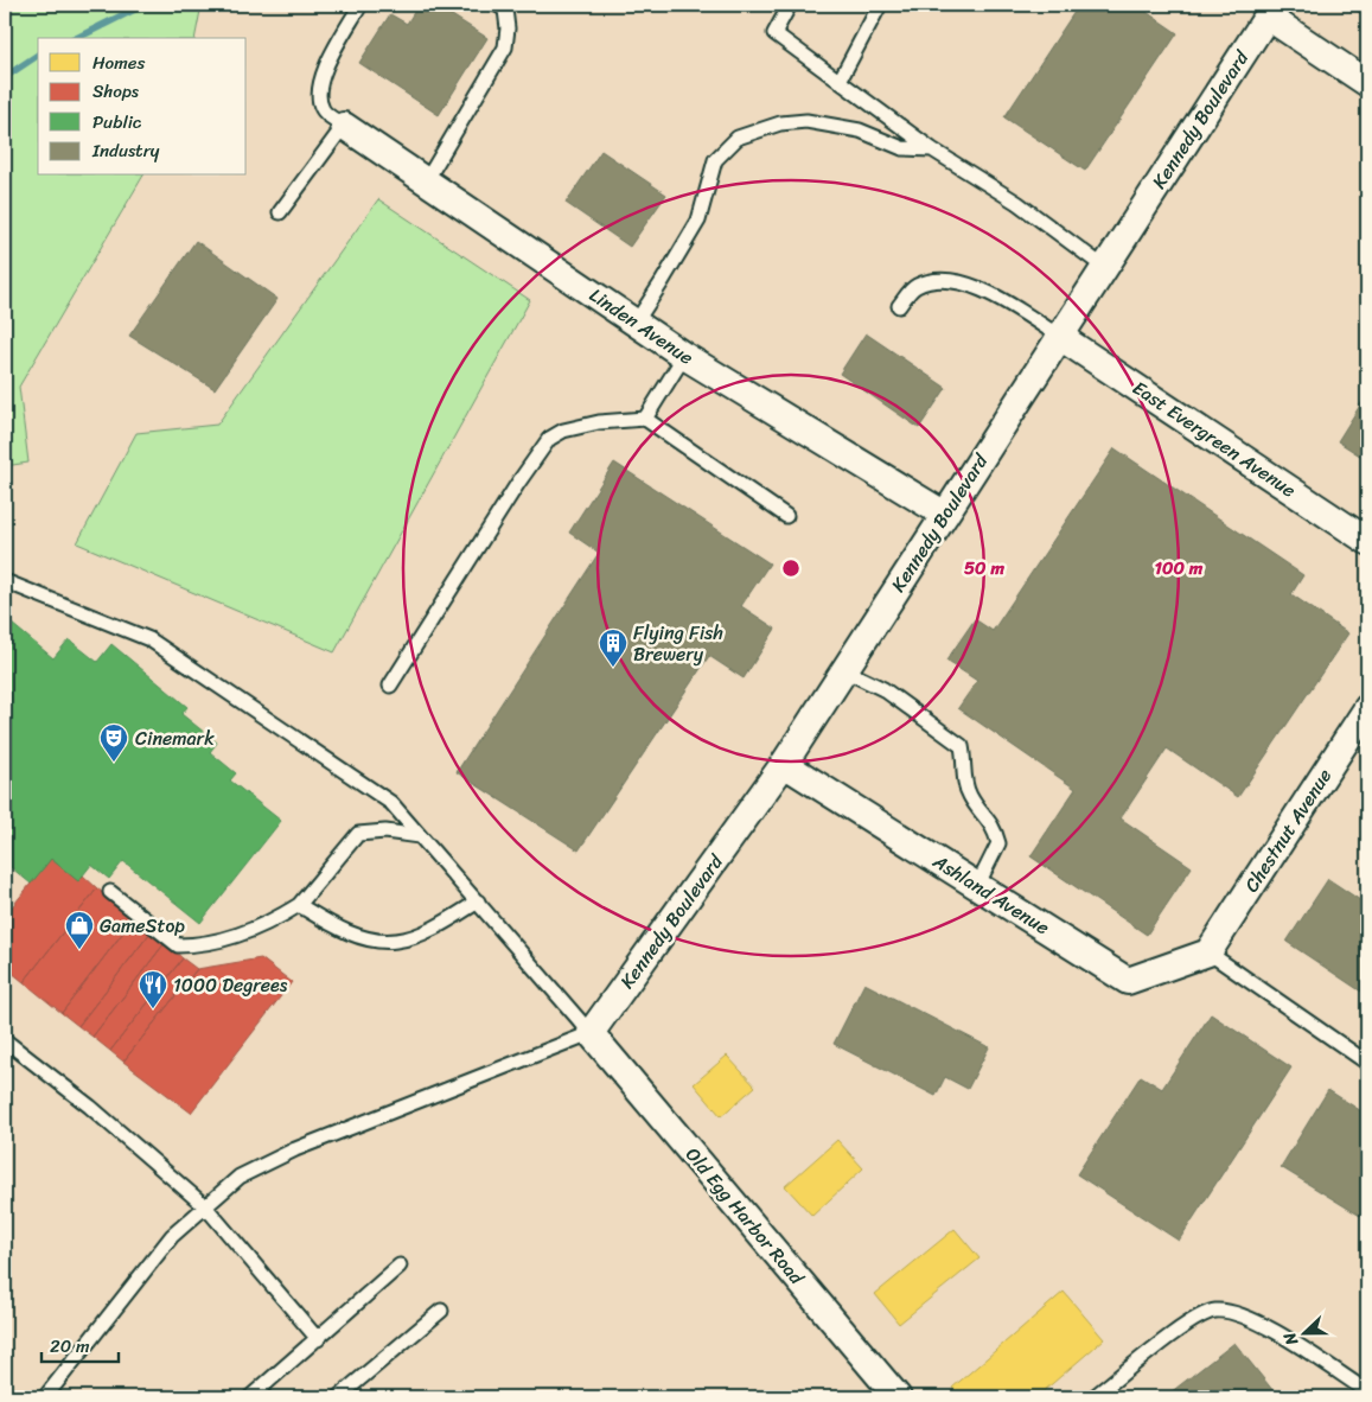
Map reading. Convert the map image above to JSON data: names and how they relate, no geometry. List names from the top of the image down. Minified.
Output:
{"streets":{"street":["Kennedy Boulevard","Linden Avenue","East Evergreen Avenue","Chestnut Avenue","Ashland Avenue","Old Egg Harbor Road"]},"crossings":[["Kennedy Boulevard","Linden Avenue"],["Kennedy Boulevard","East Evergreen Avenue"],["Kennedy Boulevard","Ashland Avenue"],["Kennedy Boulevard","Old Egg Harbor Road"],["Chestnut Avenue","Ashland Avenue"]],"places":{"building":["Flying Fish Brewery"],"theatre":["Cinemark"],"shop":["GameStop"],"restaurant":["1000 Degrees"]},"legend":["Homes","Shops","Public","Industry"],"scale_bar":"20 m","north":"left","rings":["50 m","100 m"]}
